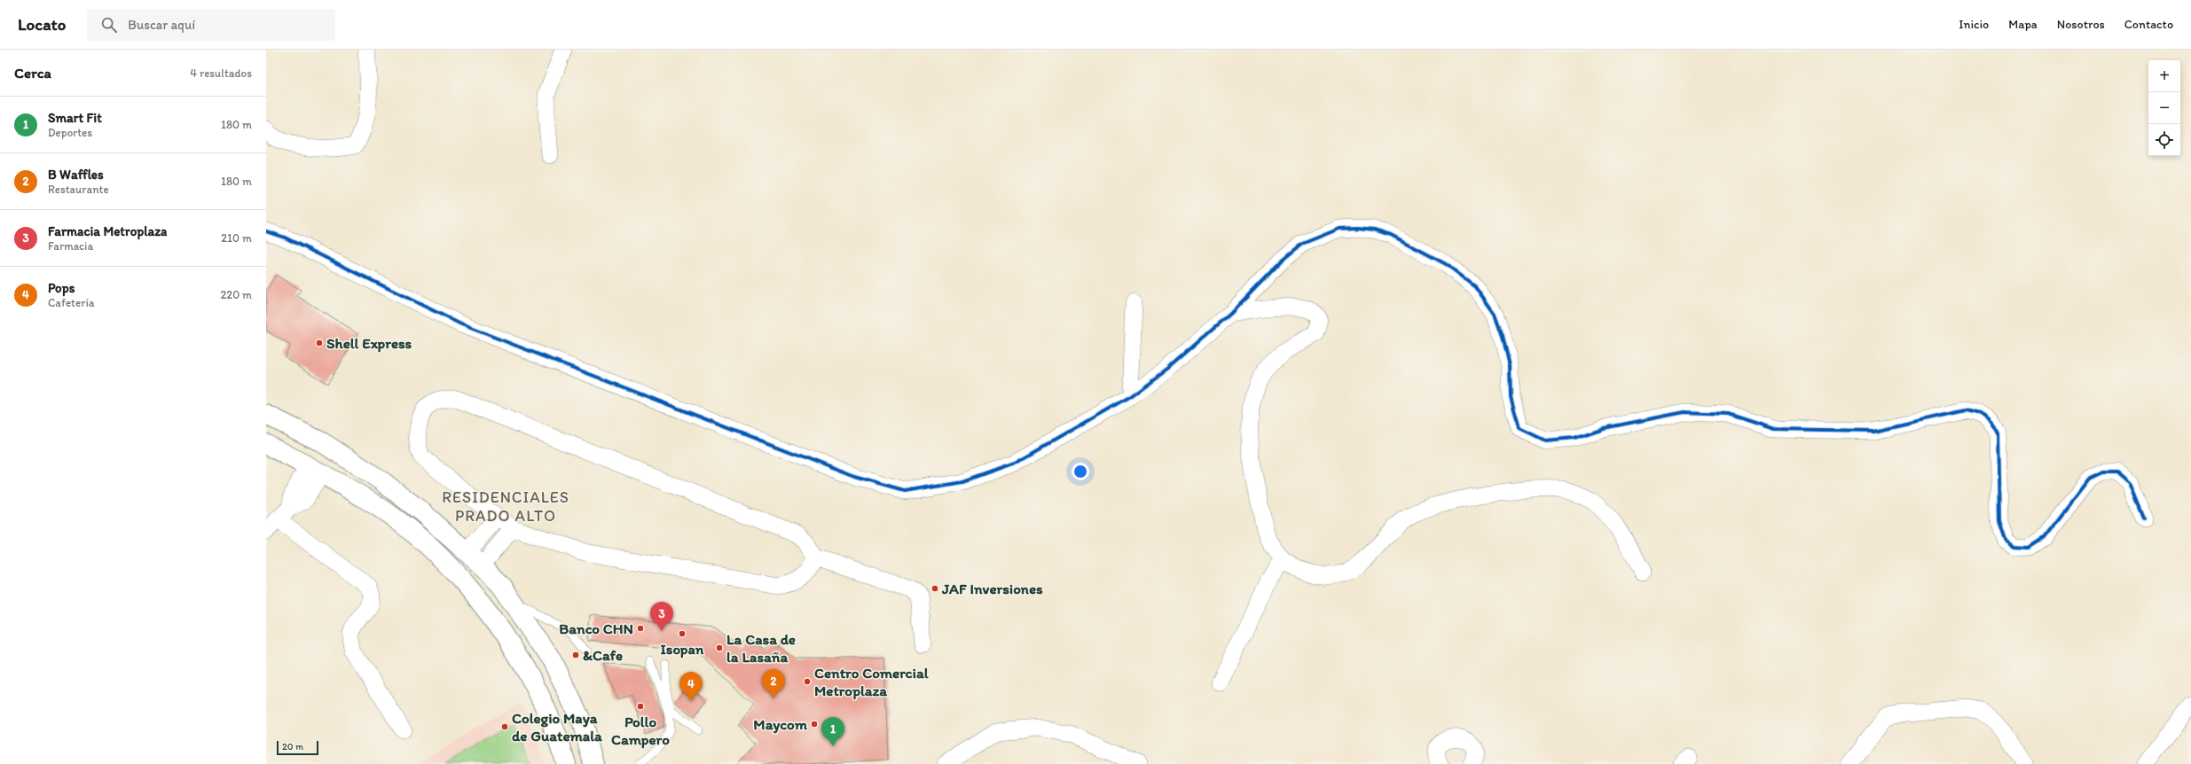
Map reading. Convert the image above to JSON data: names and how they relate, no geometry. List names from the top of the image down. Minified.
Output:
{"districts":["RESIDENCIALES PRADO ALTO"],"places":["Shell Express","JAF Inversiones","Banco CHN","Isopan","La Casa de la Lasaña","&Cafe","Centro Comercial Metroplaza","Pollo Campero","Maycom","Colegio Maya de Guatemala"],"scale_bar":"20 m","page":{"header":"Locato","search":"Buscar aquí","nav":["Inicio","Mapa","Nosotros","Contacto"],"heading":["Cerca","4 resultados"],"map_buttons":["+","−"],"list":[{"mark":"1","name":"Smart Fit","note":"Deportes","value":"180 m"},{"mark":"2","name":"B Waffles","note":"Restaurante","value":"180 m"},{"mark":"3","name":"Farmacia Metroplaza","note":"Farmacia","value":"210 m"},{"mark":"4","name":"Pops","note":"Cafetería","value":"220 m"}],"pins":["3","2","4","1"],"scale":"20 m"}}
